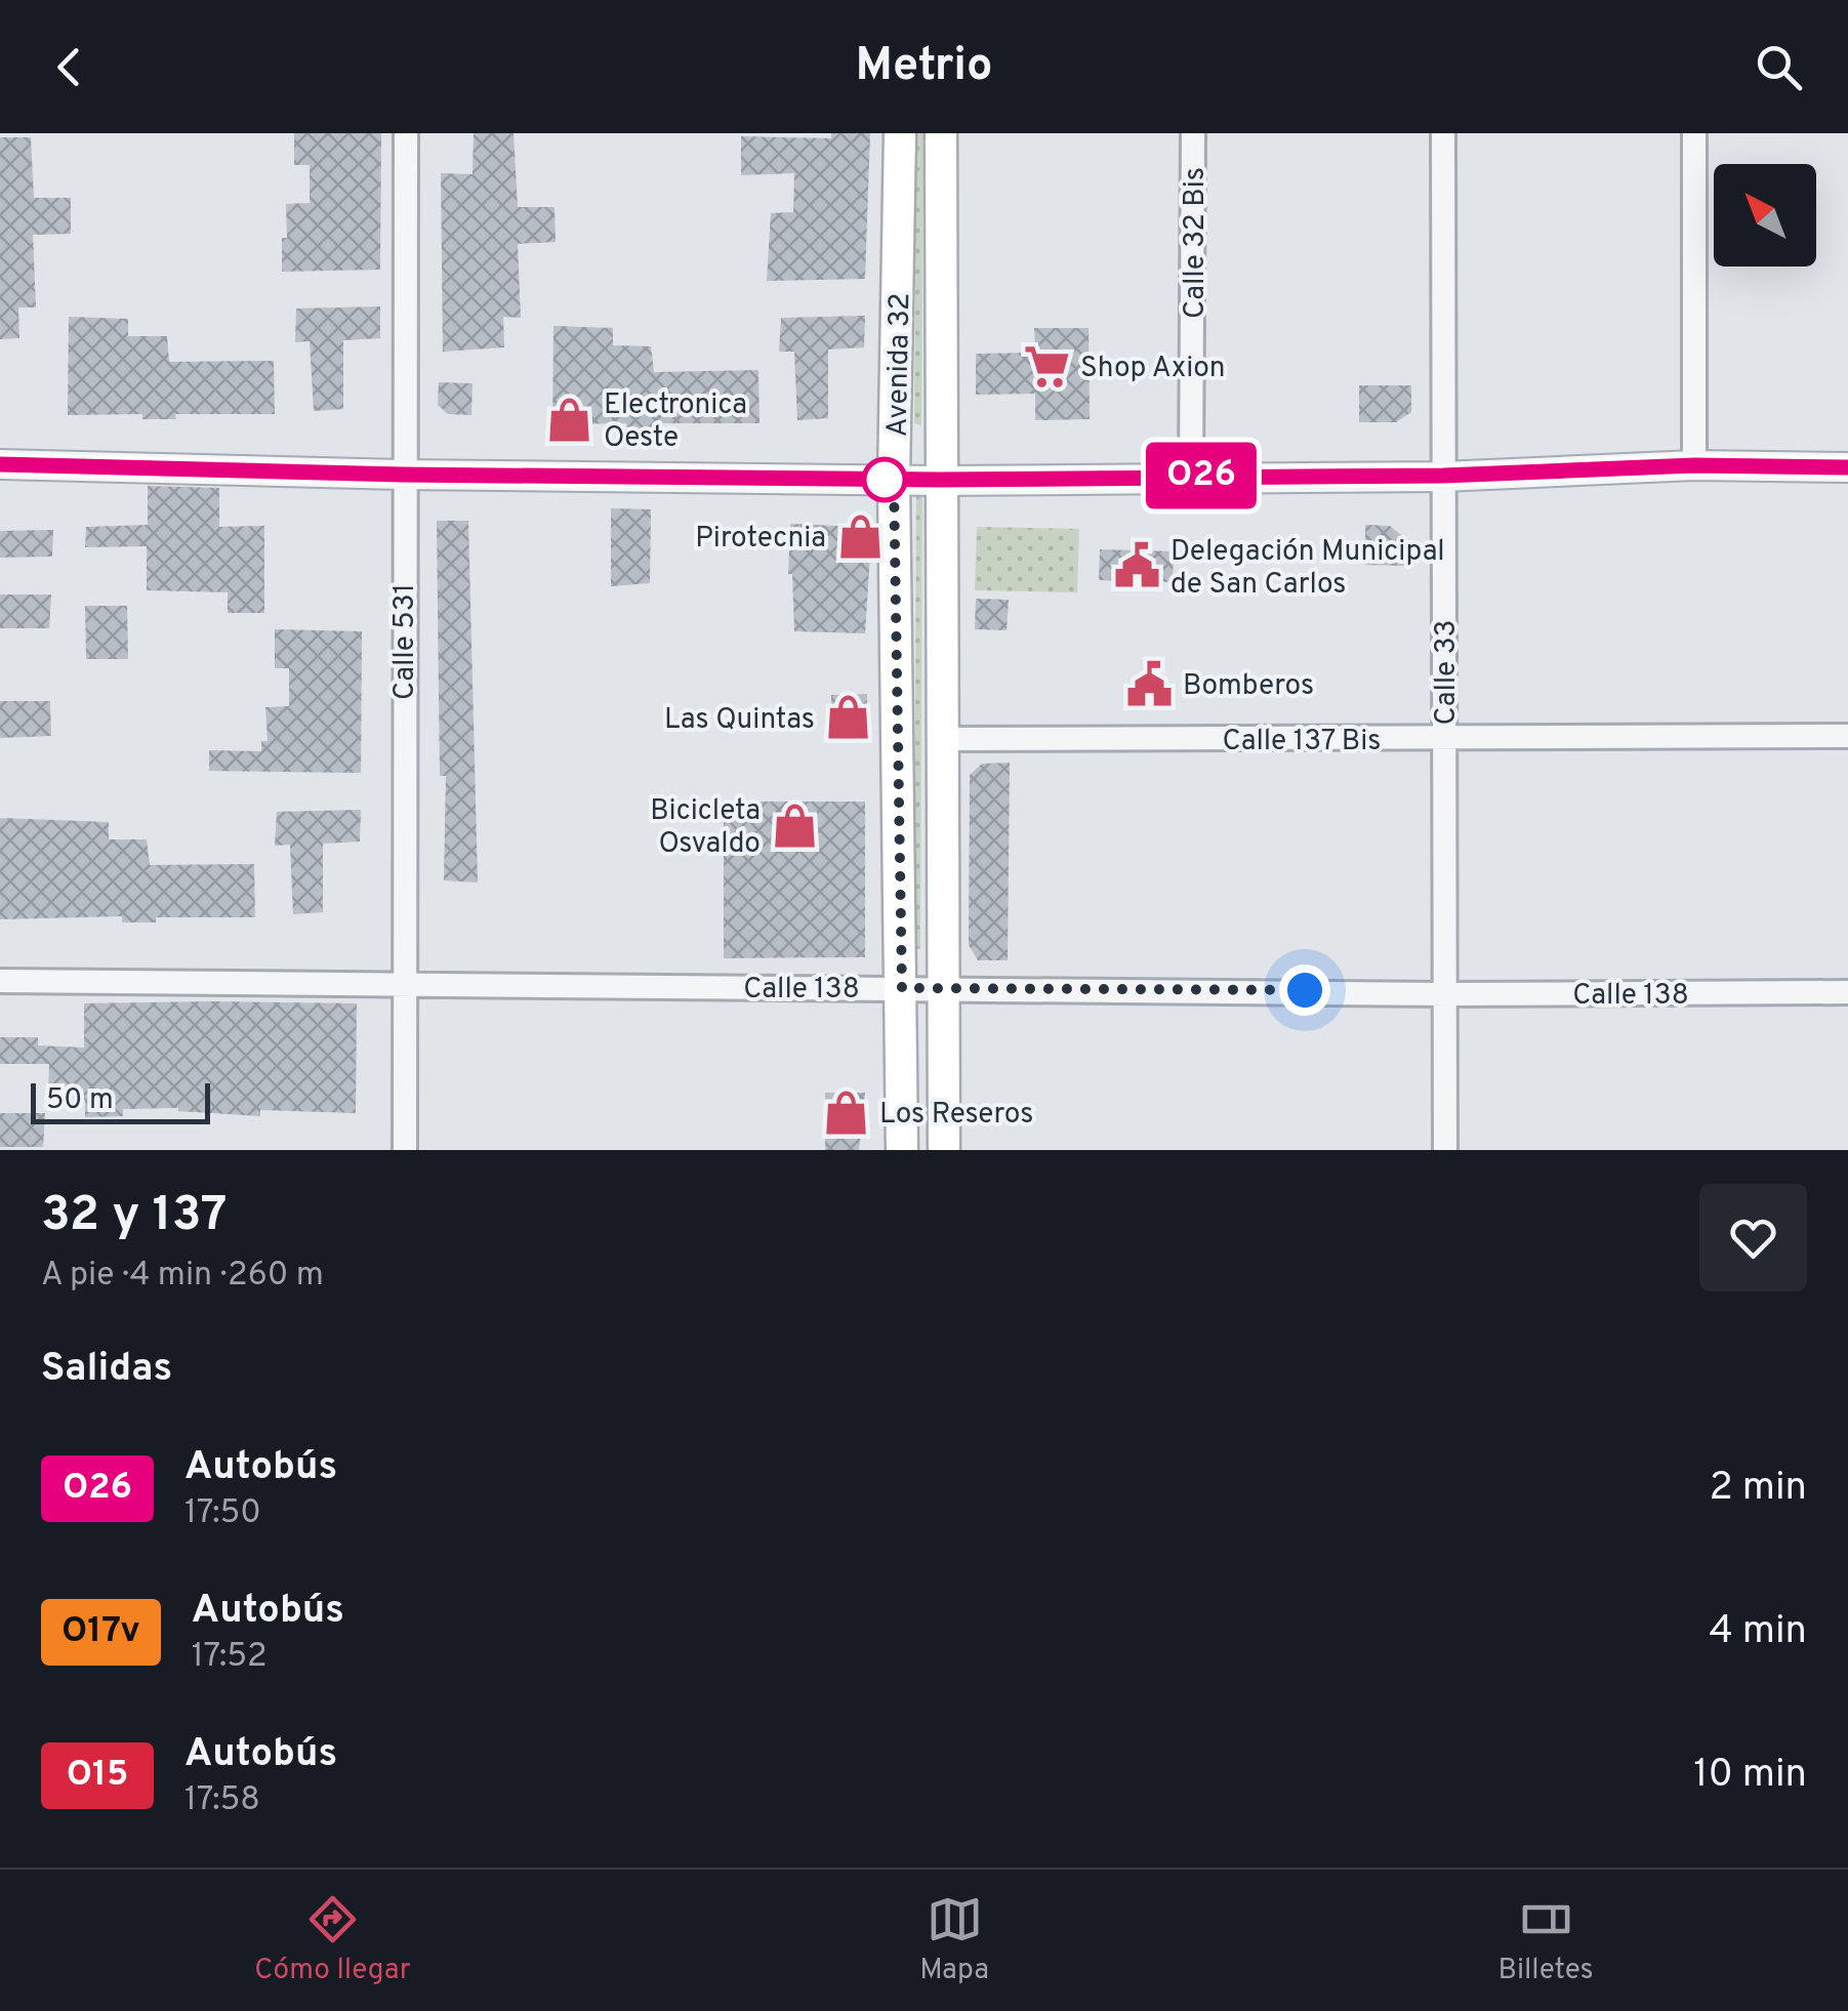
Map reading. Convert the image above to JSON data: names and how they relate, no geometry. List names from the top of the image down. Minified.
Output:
{"streets":{"main road":["Avenida 32"],"street":["Calle 32 Bis","Calle 531","Calle 33","Calle 137 Bis","Calle 138"]},"crossings":[["Avenida 32","Calle 137 Bis"],["Avenida 32","Calle 138"],["Calle 531","Calle 138"],["Calle 33","Calle 137 Bis"],["Calle 33","Calle 138"]],"places":{"supermarket":["Shop Axion"],"shop":["Electronica Oeste","Pirotecnia","Las Quintas","Bicicleta Osvaldo","Los Reseros"],"public building":["Delegación Municipal de San Carlos","Bomberos"]},"lines":["bus line O26"],"scale_bar":"50 m","north":"top left","page":{"header":"Metrio","on_map":"O26","scale":"50 m","heading":[["32 y 137","A pie · 4 min · 260 m"],"Salidas"],"list":[{"mark":"O26","name":"Autobús","note":"17:50","value":"2 min"},{"mark":"O17v","name":"Autobús","note":"17:52","value":"4 min"},{"mark":"O15","name":"Autobús","note":"17:58","value":"10 min"}],"tabs":["Cómo llegar","Mapa","Billetes"]}}
